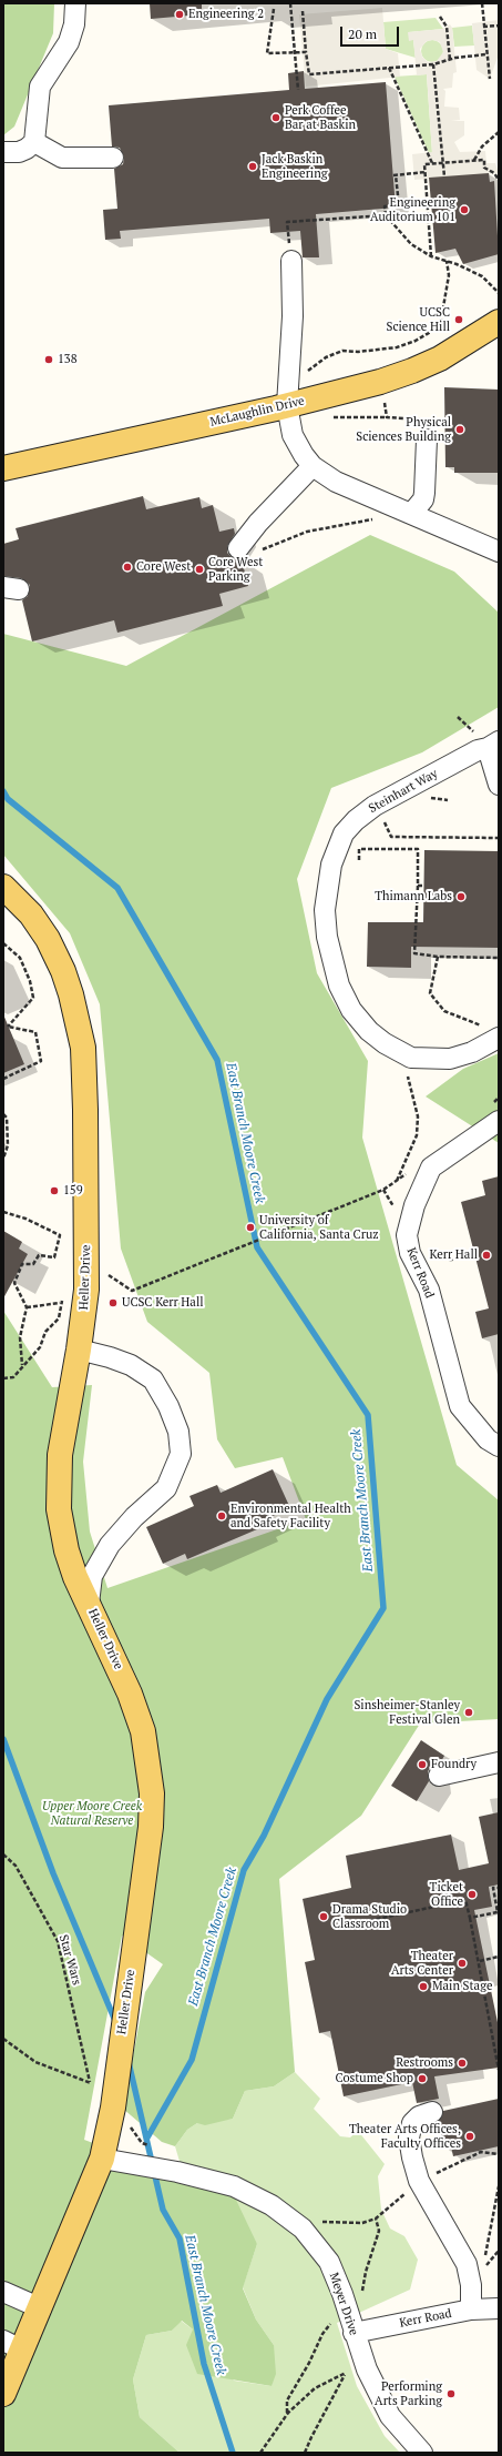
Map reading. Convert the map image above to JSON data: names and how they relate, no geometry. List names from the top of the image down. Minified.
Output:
{"streets":{"main road":["McLaughlin Drive","Heller Drive"],"street":["Steinhart Way","Kerr Road","Meyer Drive"],"path":["Star Wars"]},"crossings":[["Kerr Road","Meyer Drive"],["Heller Drive","Meyer Drive"]],"water":["East Branch Moore Creek"],"parks":["Upper Moore Creek Natural Reserve"],"places":["Engineering 2","Perk Coffee Bar at Baskin","Jack Baskin Engineering","Engineering Auditorium 101","UCSC Science Hill","138","Physical Sciences Building","Core West","Core West Parking","Thimann Labs","159","University of California, Santa Cruz","Kerr Hall","UCSC Kerr Hall","Environmental Health and Safety Facility","Sinsheimer-Stanley Festival Glen","Foundry","Ticket Office","Drama Studio Classroom","Theater Arts Center","Main Stage","Restrooms","Costume Shop","Theater Arts Offices, Faculty Offices","Performing Arts Parking"],"scale_bar":"20 m"}
